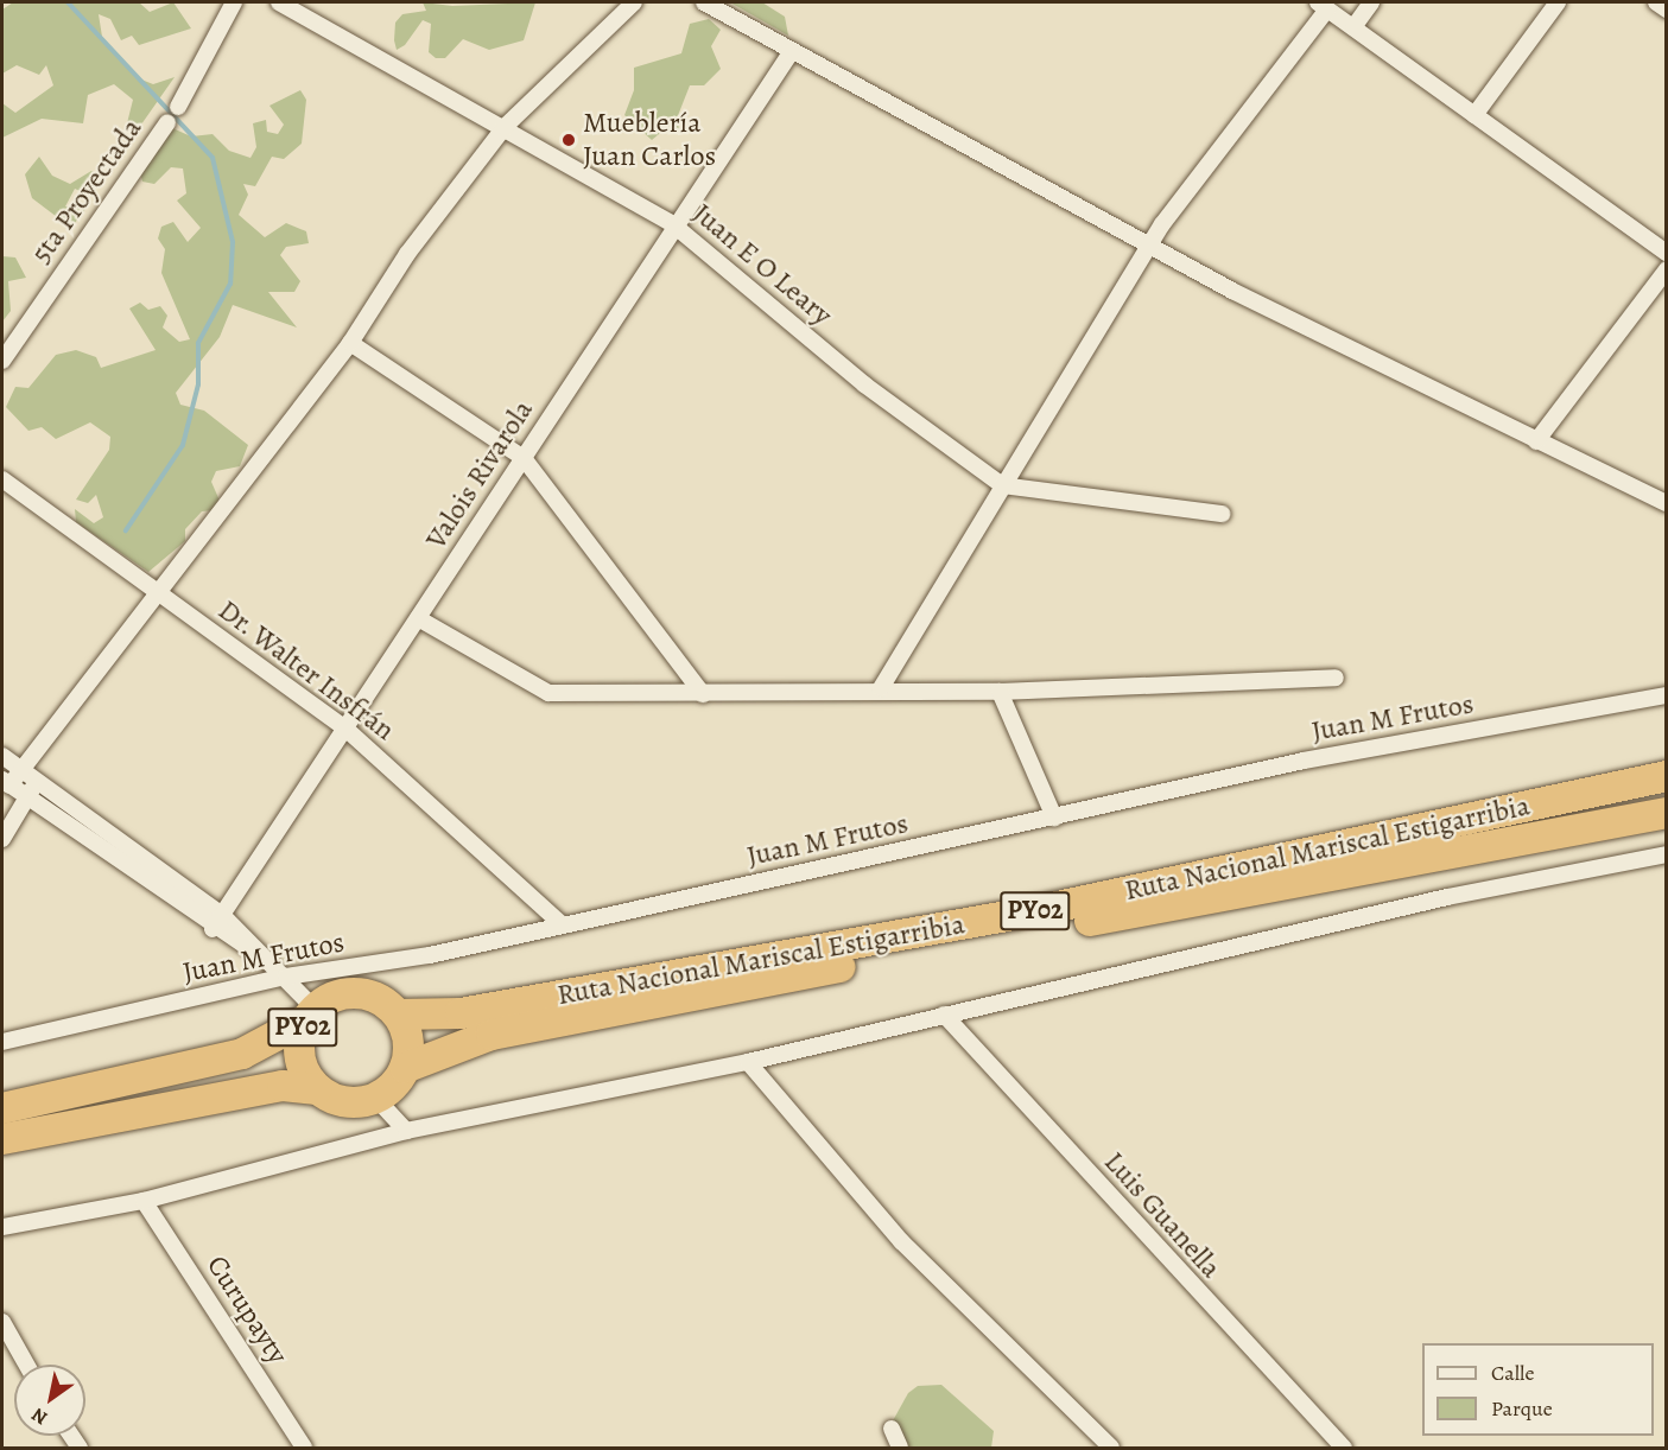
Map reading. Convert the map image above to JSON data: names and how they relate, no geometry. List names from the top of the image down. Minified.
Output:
{"streets":{"highway":["Ruta Nacional Mariscal Estigarribia","PY02"],"street":["5ta Proyectada","Juan E O Leary","Valois Rivarola","Dr. Walter Insfrán","Juan M Frutos","Luis Guanella","Curupayty"]},"crossings":[["Juan E O Leary","Valois Rivarola"],["Valois Rivarola","Dr. Walter Insfrán"],["Dr. Walter Insfrán","Juan M Frutos"],["Ruta Nacional Mariscal Estigarribia","PY02"]],"places":["Mueblería Juan Carlos"],"legend":["Calle","Parque"],"north":"bottom left"}
